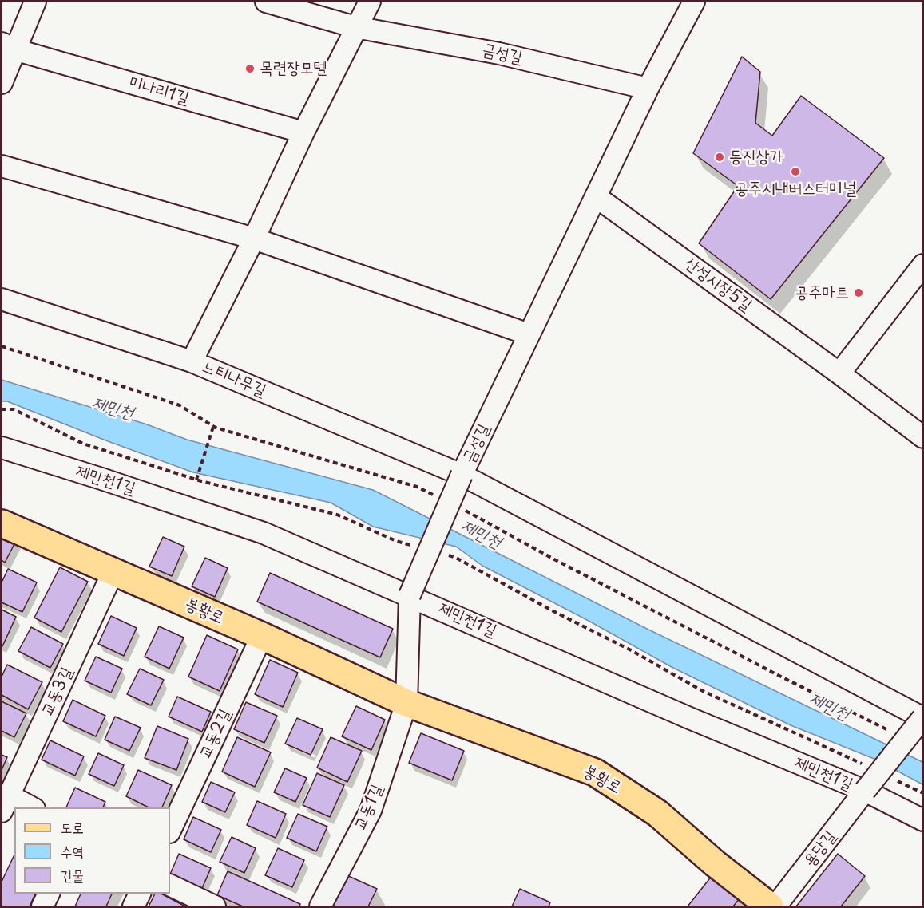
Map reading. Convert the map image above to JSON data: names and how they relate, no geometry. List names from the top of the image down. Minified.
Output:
{"streets":{"main road":["봉황로"],"street":["금성길","미나리1길","산성시장5길","느티나무길","제민천1길","교동3길","교동2길","교동1길","용당길"]},"crossings":[["금성길","산성시장5길"],["금성길","느티나무길"],["금성길","제민천1길"],["느티나무길","용당길"],["제민천1길","용당길"],["봉황로","교동3길"],["봉황로","교동2길"],["봉황로","교동1길"]],"water":["제민천"],"places":["목련장모텔","동진상가","공주시내버스터미널","공주마트"],"legend":["도로","수역","건물"]}
